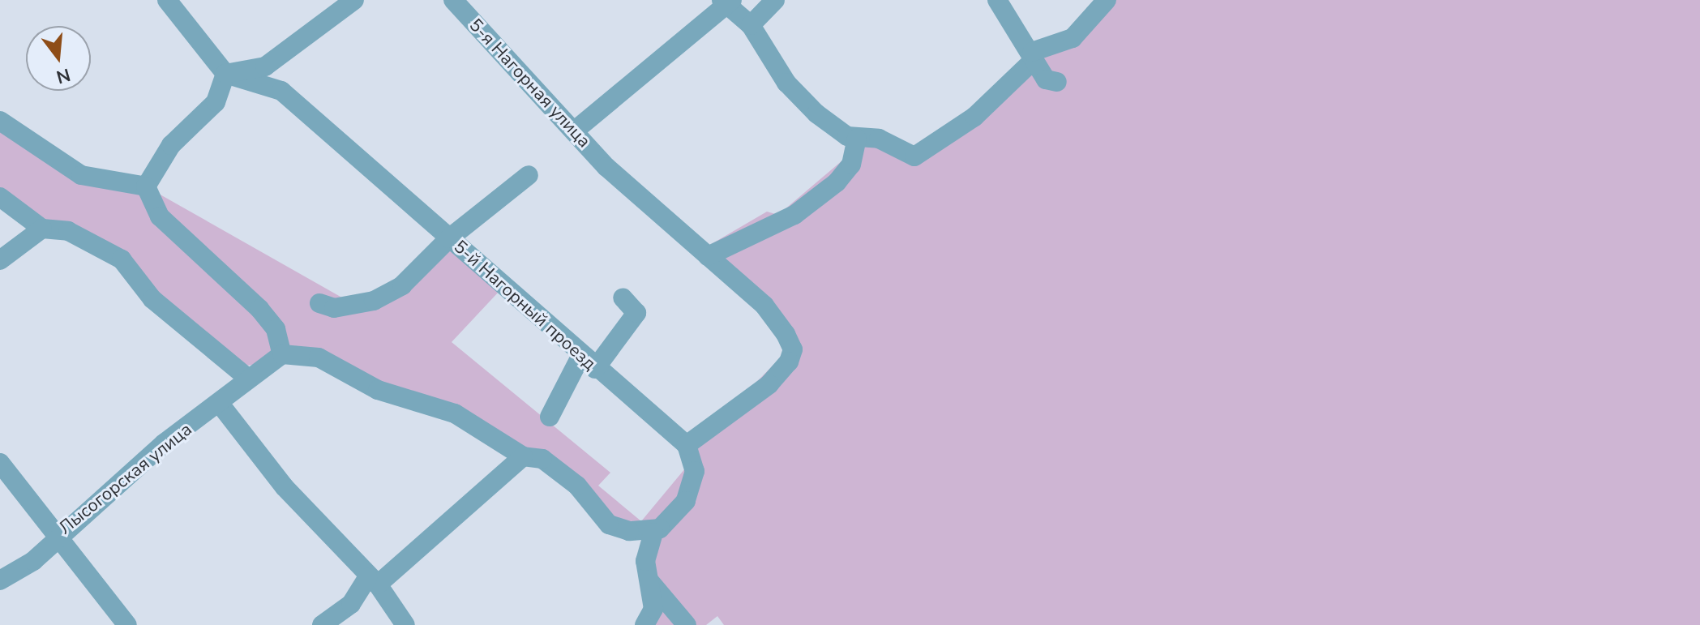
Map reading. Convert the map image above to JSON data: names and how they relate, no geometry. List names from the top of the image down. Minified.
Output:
{"streets":{"street":["5-я Нагорная улица","5-й Нагорный проезд","Лысогорская улица"]},"north":"bottom"}
